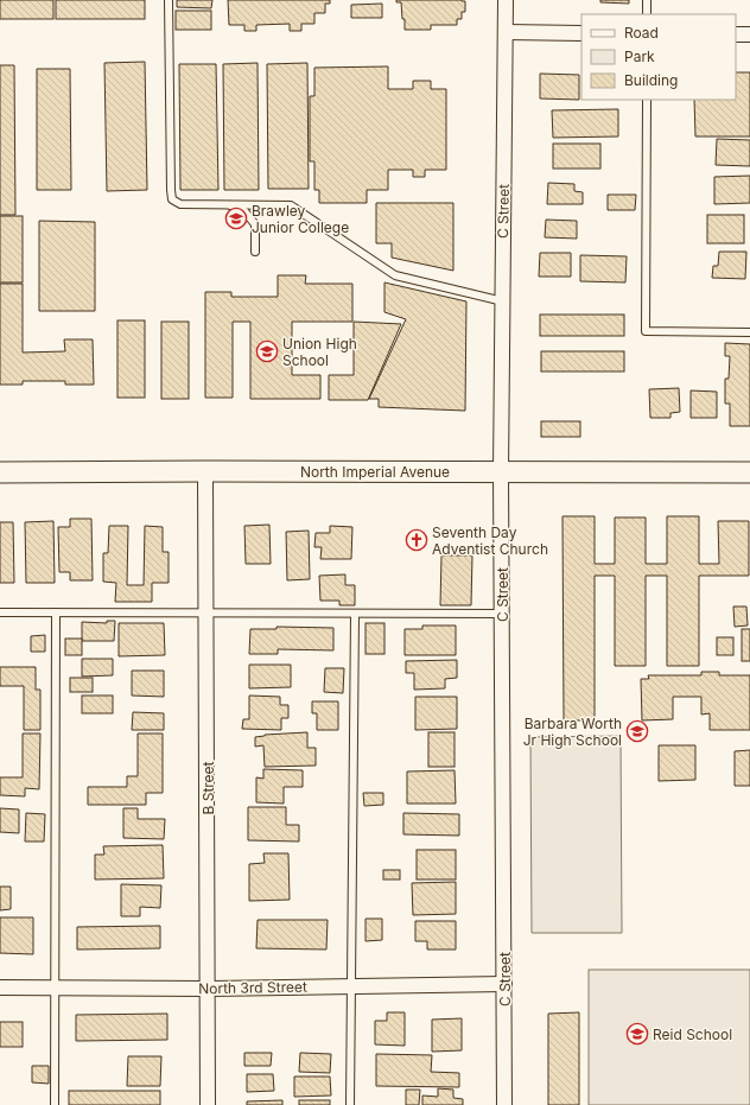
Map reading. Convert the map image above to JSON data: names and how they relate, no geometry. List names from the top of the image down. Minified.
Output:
{"streets":{"street":["C Street","North Imperial Avenue","B Street","North 3rd Street"]},"crossings":[["C Street","North Imperial Avenue"],["C Street","North 3rd Street"],["North Imperial Avenue","B Street"],["B Street","North 3rd Street"]],"places":{"school or university":["Brawley Junior College","Union High School","Barbara Worth Jr High School","Reid School"],"church":["Seventh Day Adventist Church"]},"legend":["Road","Park","Building"]}
